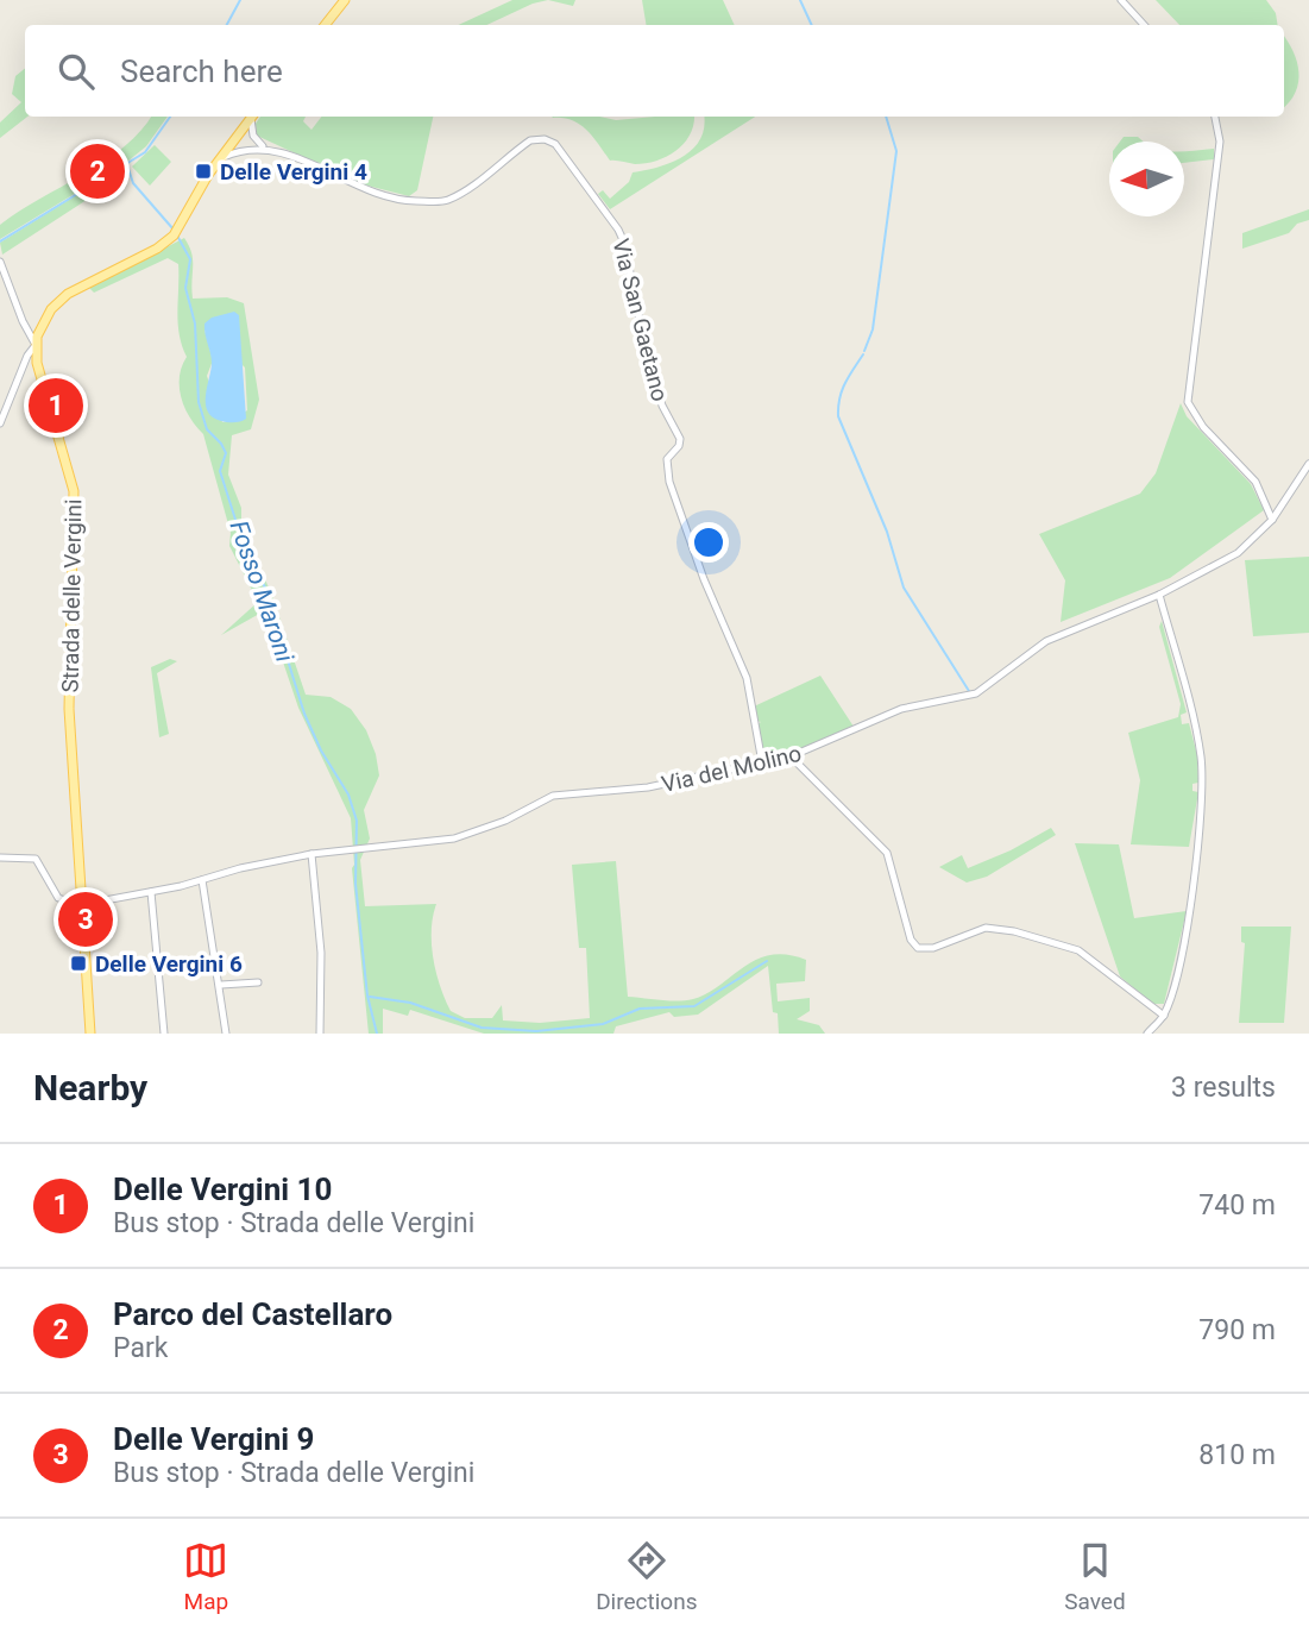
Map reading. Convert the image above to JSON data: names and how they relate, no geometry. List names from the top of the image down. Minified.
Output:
{"streets":{"main road":["Strada delle Vergini"],"street":["Via San Gaetano","Via del Molino"]},"crossings":[["Via San Gaetano","Via del Molino"],["Strada delle Vergini","Via del Molino"]],"water":["Fosso Maroni"],"places":{"transit":["Delle Vergini 4","Delle Vergini 6"]},"north":"left","page":{"search":"Search here","pins":["2","1","3"],"heading":["Nearby","3 results"],"list":[{"mark":"1","name":"Delle Vergini 10","note":"Bus stop · Strada delle Vergini","value":"740 m"},{"mark":"2","name":"Parco del Castellaro","note":"Park","value":"790 m"},{"mark":"3","name":"Delle Vergini 9","note":"Bus stop · Strada delle Vergini","value":"810 m"}],"nav":["Map","Directions","Saved"]}}
